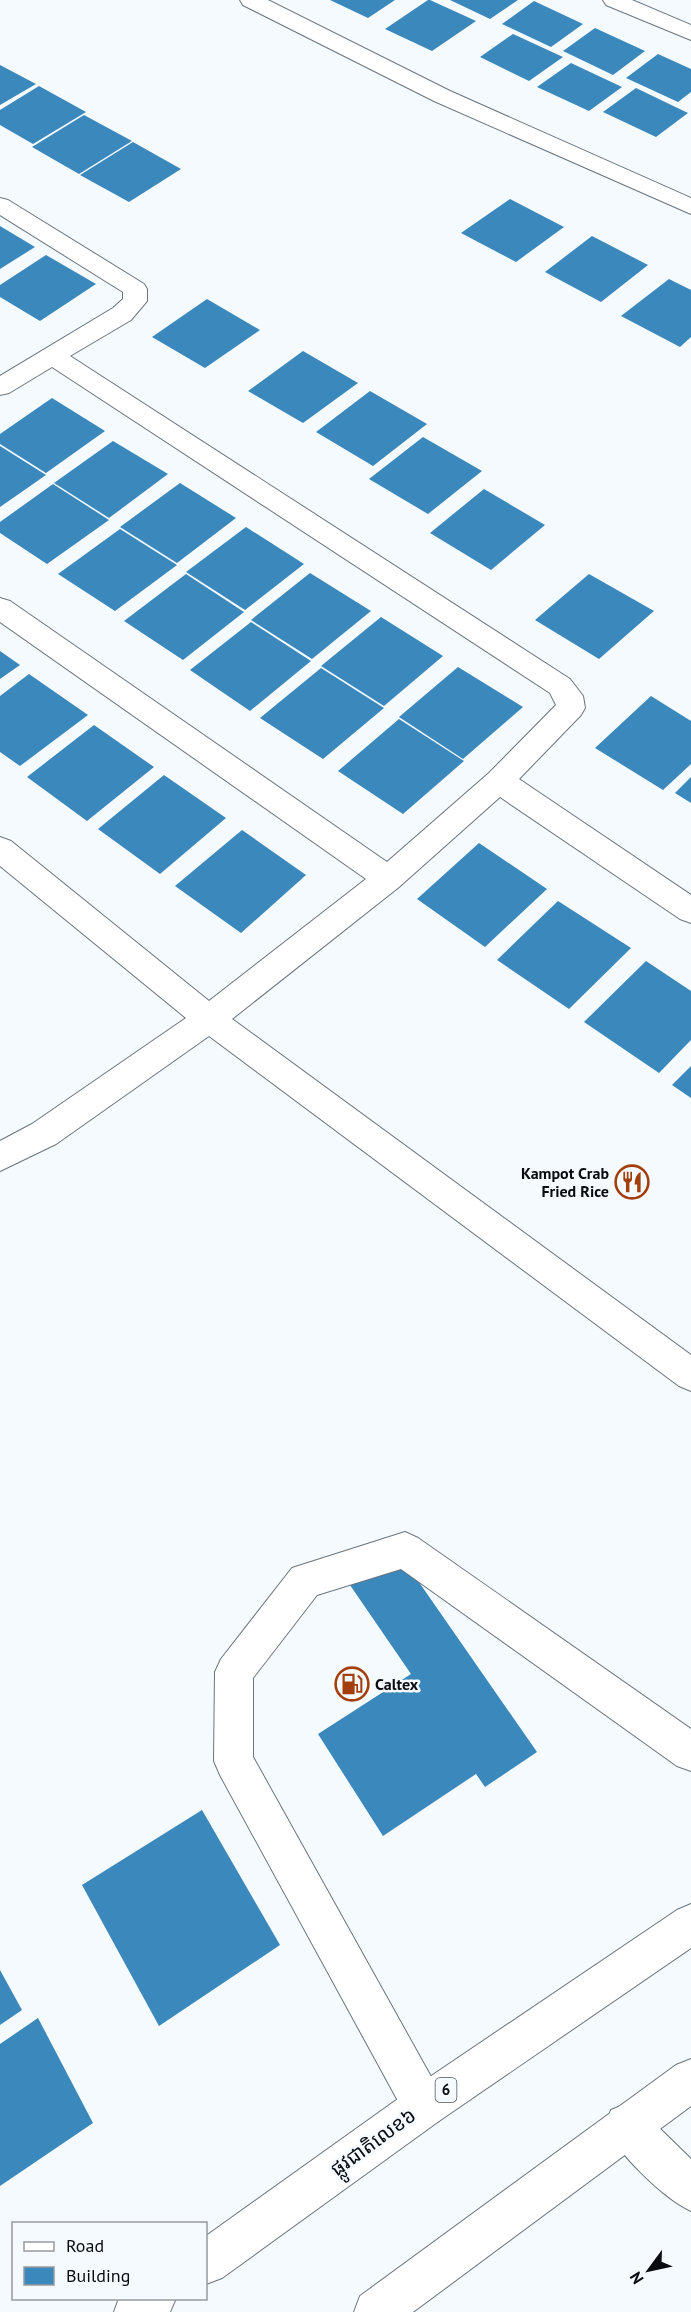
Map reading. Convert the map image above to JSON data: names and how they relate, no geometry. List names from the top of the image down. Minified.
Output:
{"streets":{"main road":["6","ផ្លូវជាតិលេខ៦"]},"places":{"restaurant":["Kampot Crab Fried Rice"],"fuel station":["Caltex"]},"legend":["Road","Building"],"north":"bottom left"}
